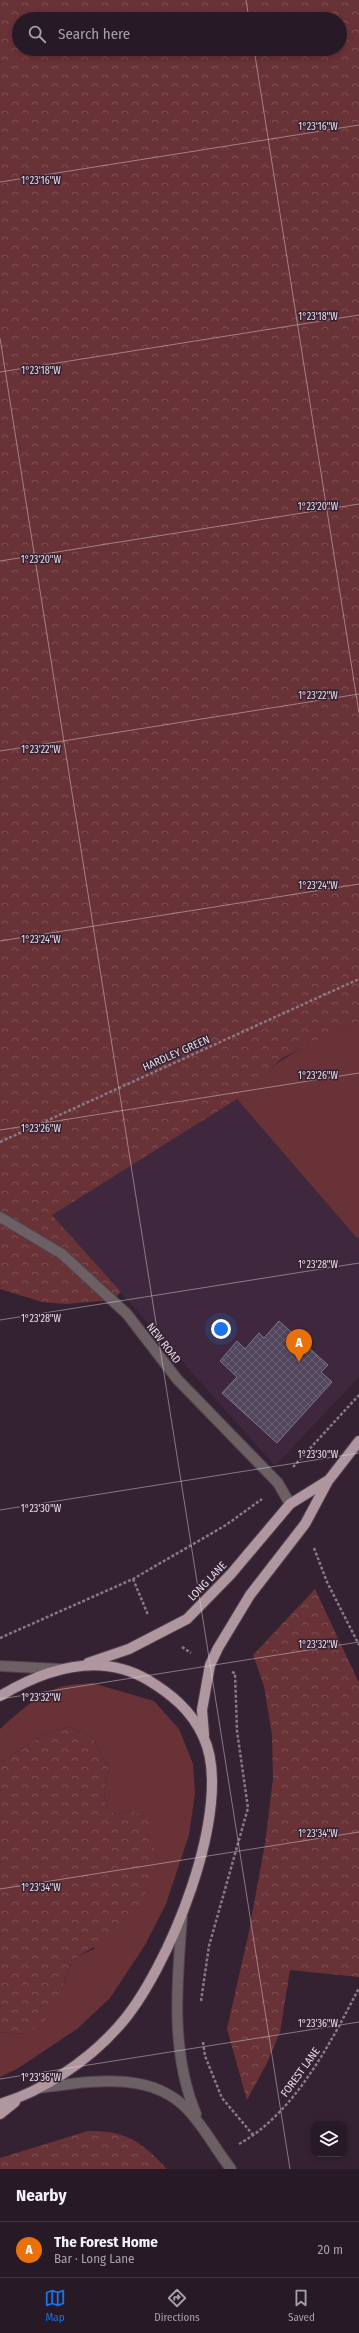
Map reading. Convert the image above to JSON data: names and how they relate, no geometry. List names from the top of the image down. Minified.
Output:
{"streets":{"main road":["LONG LANE"],"street":["NEW ROAD"],"path":["HARDLEY GREEN","FOREST LANE"]},"crossings":[["NEW ROAD","LONG LANE"]],"page":{"search":"Search here","pins":"A","heading":"Nearby","list":[{"mark":"A","name":"The Forest Home","note":"Bar · Long Lane","value":"20 m"}],"nav":["Map","Directions","Saved"]},"coordinates":["1°23'16\"W","1°23'18\"W","1°23'20\"W","1°23'22\"W","1°23'24\"W","1°23'26\"W","1°23'28\"W","1°23'30\"W","1°23'32\"W","1°23'34\"W","1°23'36\"W"]}
